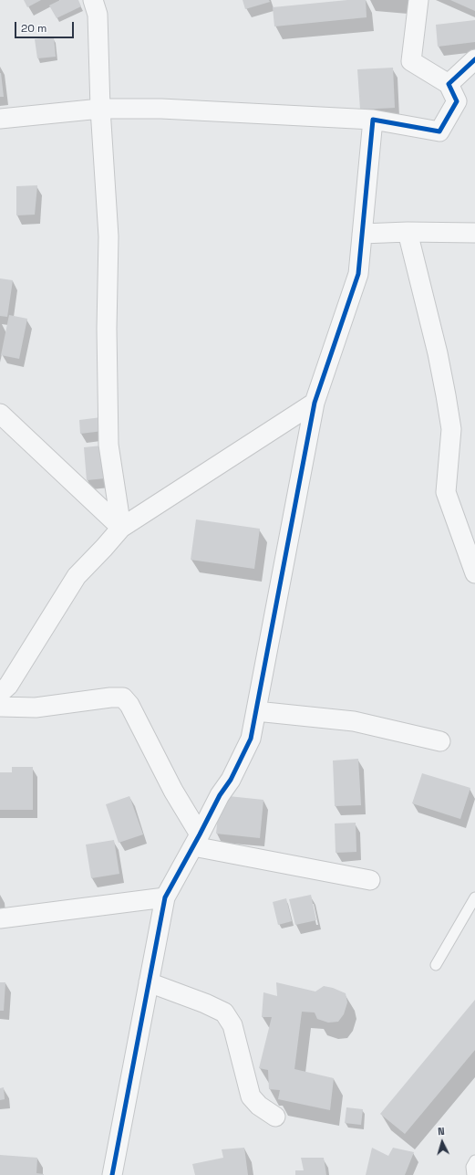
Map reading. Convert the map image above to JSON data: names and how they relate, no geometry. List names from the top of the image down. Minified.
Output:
{"scale_bar":"20 m","north":"top"}
